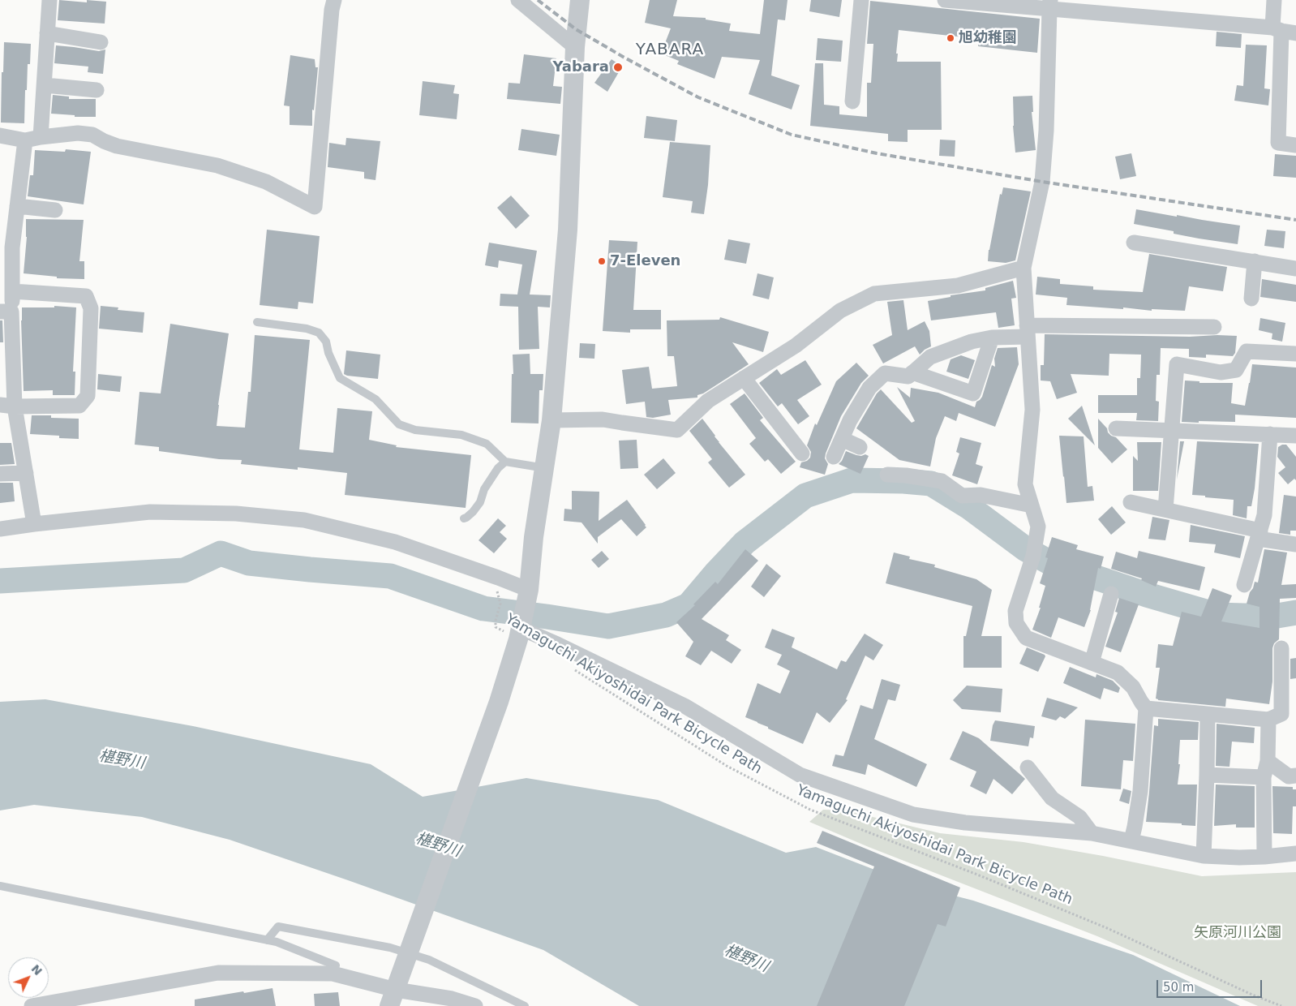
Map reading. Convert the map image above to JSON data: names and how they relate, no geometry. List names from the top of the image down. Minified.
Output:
{"streets":{"path":["Yamaguchi Akiyoshidai Park Bicycle Path"]},"districts":["YABARA"],"water":["椹野川"],"parks":["矢原河川公園"],"places":["旭幼稚園","Yabara","7-Eleven"],"scale_bar":"50 m","north":"top right"}
